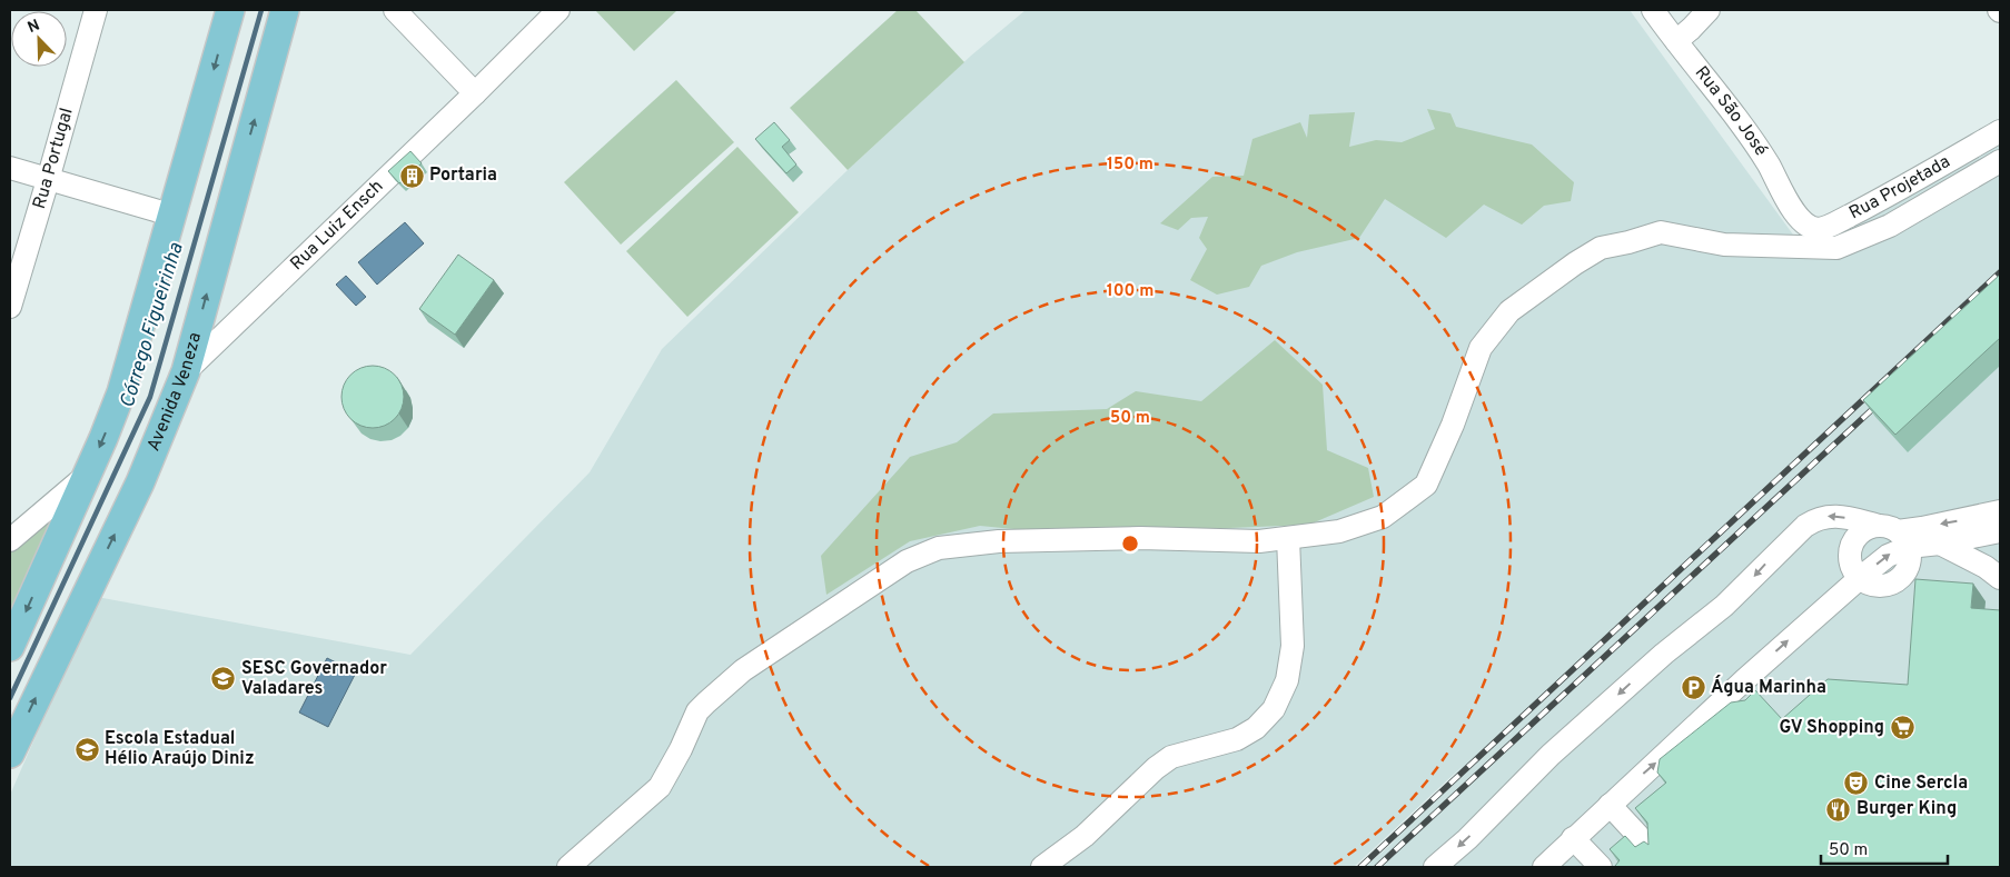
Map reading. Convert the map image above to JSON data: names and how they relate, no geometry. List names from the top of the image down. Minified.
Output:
{"streets":{"main road":["Avenida Veneza"],"street":["Rua São José","Rua Portugal","Rua Projetada","Rua Luiz Ensch"]},"crossings":[["Rua São José","Rua Projetada"],["Rua Luiz Ensch","Avenida Veneza"]],"water":["Córrego Figueirinha"],"places":{"building":["Portaria"],"school or university":["SESC Governador Valadares","Escola Estadual Hélio Araújo Diniz"],"parking":["Água Marinha"],"supermarket":["GV Shopping"],"theatre":["Cine Sercla"],"restaurant":["Burger King"]},"scale_bar":"50 m","north":"top left","rings":["150 m","100 m","50 m"]}
